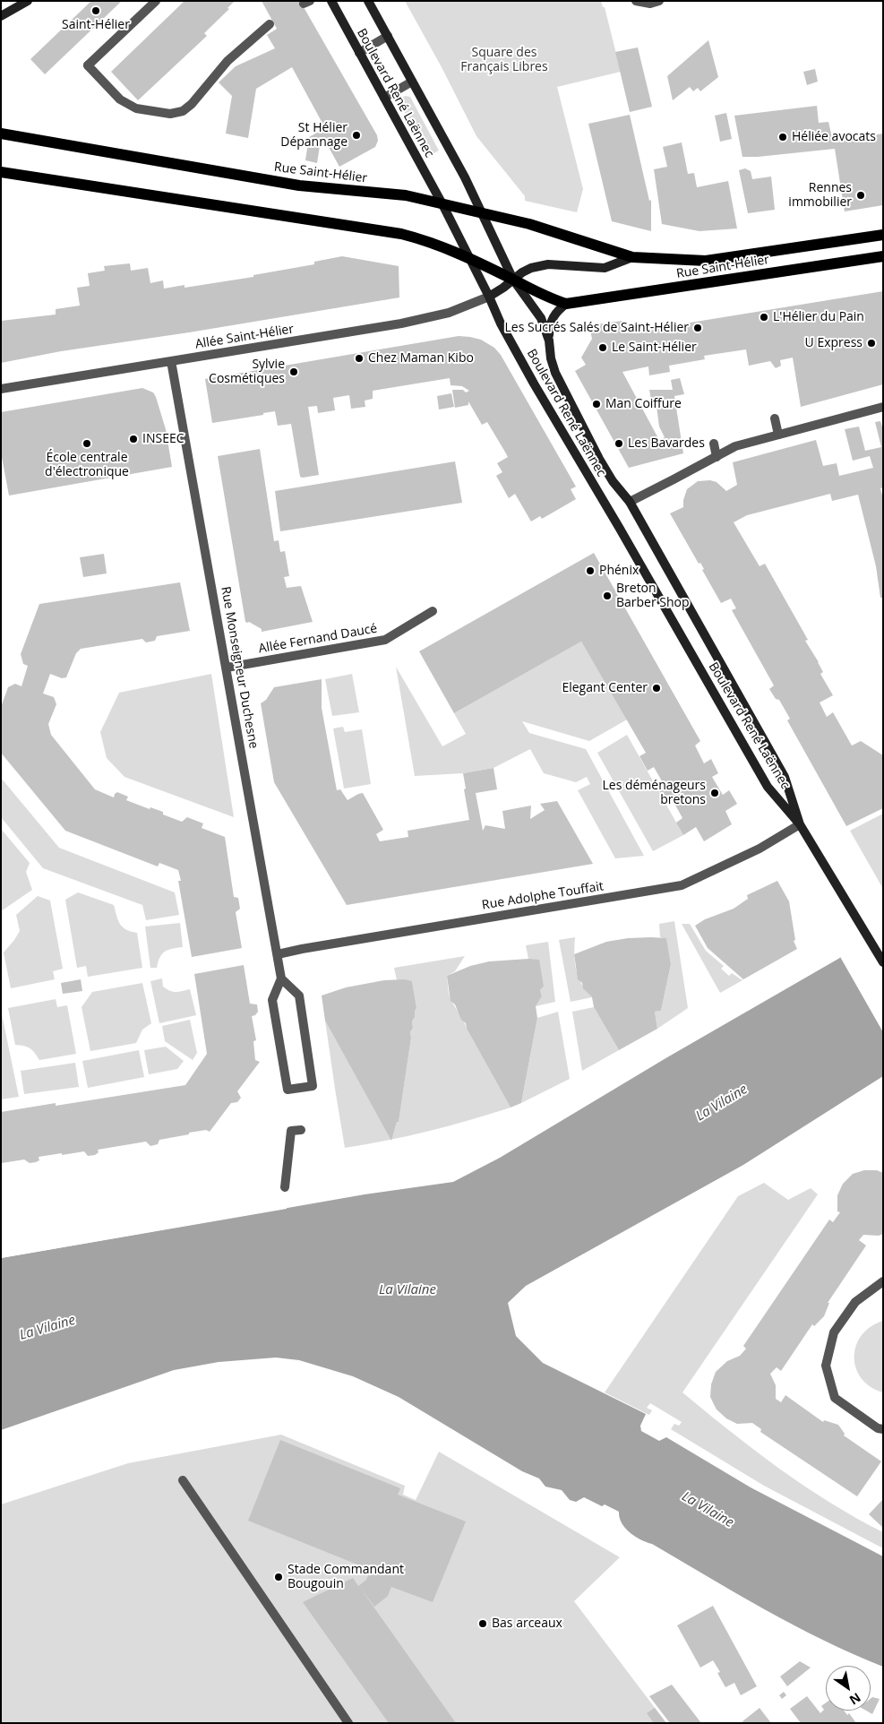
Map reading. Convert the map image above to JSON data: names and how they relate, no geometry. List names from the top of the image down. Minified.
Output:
{"streets":{"main road":["Boulevard René Laënnec","Rue Saint-Hélier"],"street":["Allée Saint-Hélier","Allée Fernand Daucé","Rue Monseigneur Duchesne","Rue Adolphe Touffait"]},"crossings":[["Boulevard René Laënnec","Rue Saint-Hélier"],["Boulevard René Laënnec","Allée Saint-Hélier"],["Boulevard René Laënnec","Rue Adolphe Touffait"],["Rue Saint-Hélier","Allée Saint-Hélier"],["Allée Saint-Hélier","Rue Monseigneur Duchesne"],["Allée Fernand Daucé","Rue Monseigneur Duchesne"],["Rue Monseigneur Duchesne","Rue Adolphe Touffait"]],"water":["La Vilaine"],"parks":["Square des Français Libres"],"places":["Saint-Hélier","St Hélier Dépannage","Héliée avocats","Rennes immobilier","L'Hélier du Pain","Les Sucrés Salés de Saint-Hélier","U Express","Le Saint-Hélier","Chez Maman Kibo","Sylvie Cosmétiques","Man Coiffure","INSEEC","École centrale d'électronique","Les Bavardes","Phénix","Breton Barber Shop","Elegant Center","Les déménageurs bretons","Stade Commandant Bougouin","Bas arceaux"],"north":"bottom right"}
